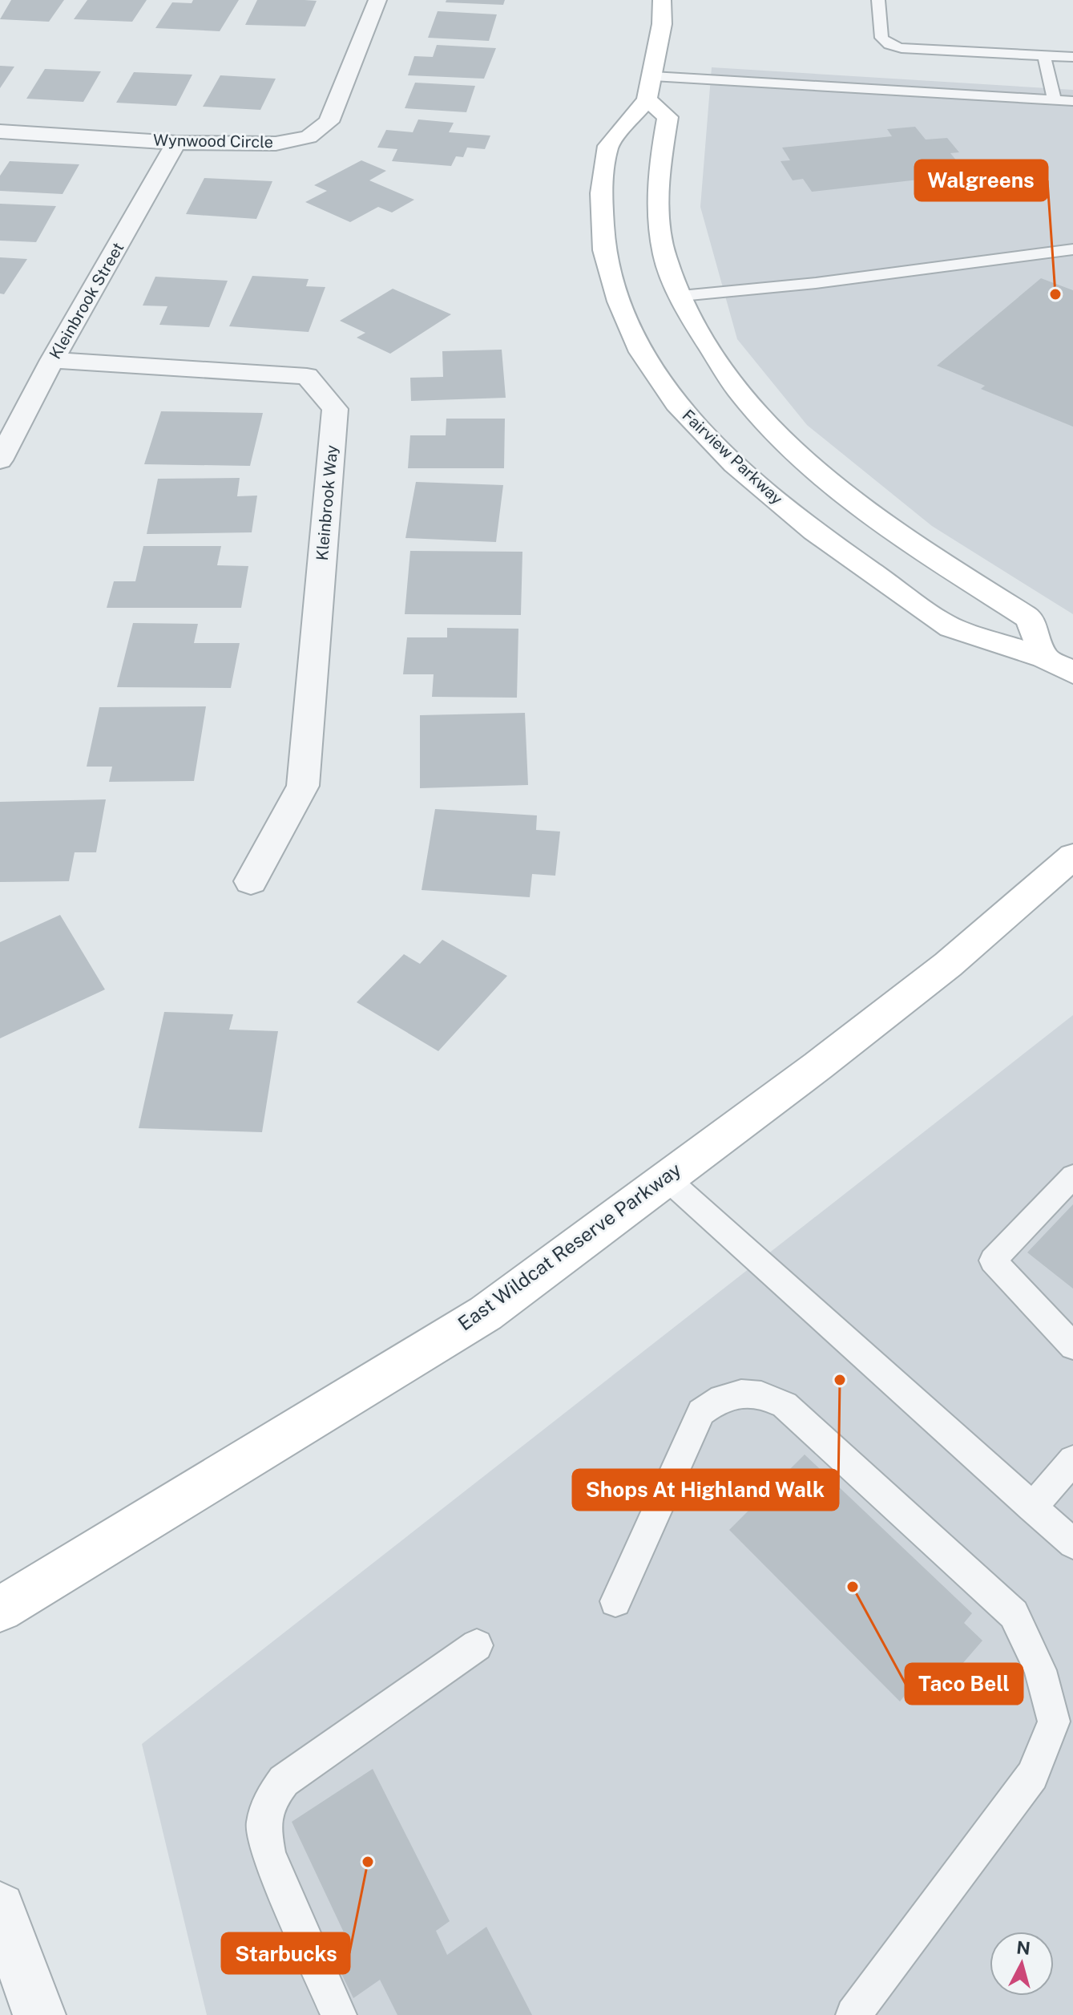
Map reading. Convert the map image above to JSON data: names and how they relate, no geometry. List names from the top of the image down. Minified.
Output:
{"streets":{"main road":["Fairview Parkway","East Wildcat Reserve Parkway"],"street":["Wynwood Circle","Kleinbrook Street","Kleinbrook Way"]},"crossings":[["Wynwood Circle","Kleinbrook Street"],["Kleinbrook Street","Kleinbrook Way"]],"places":["Walgreens","Shops At Highland Walk","Taco Bell","Starbucks"],"north":"top"}
